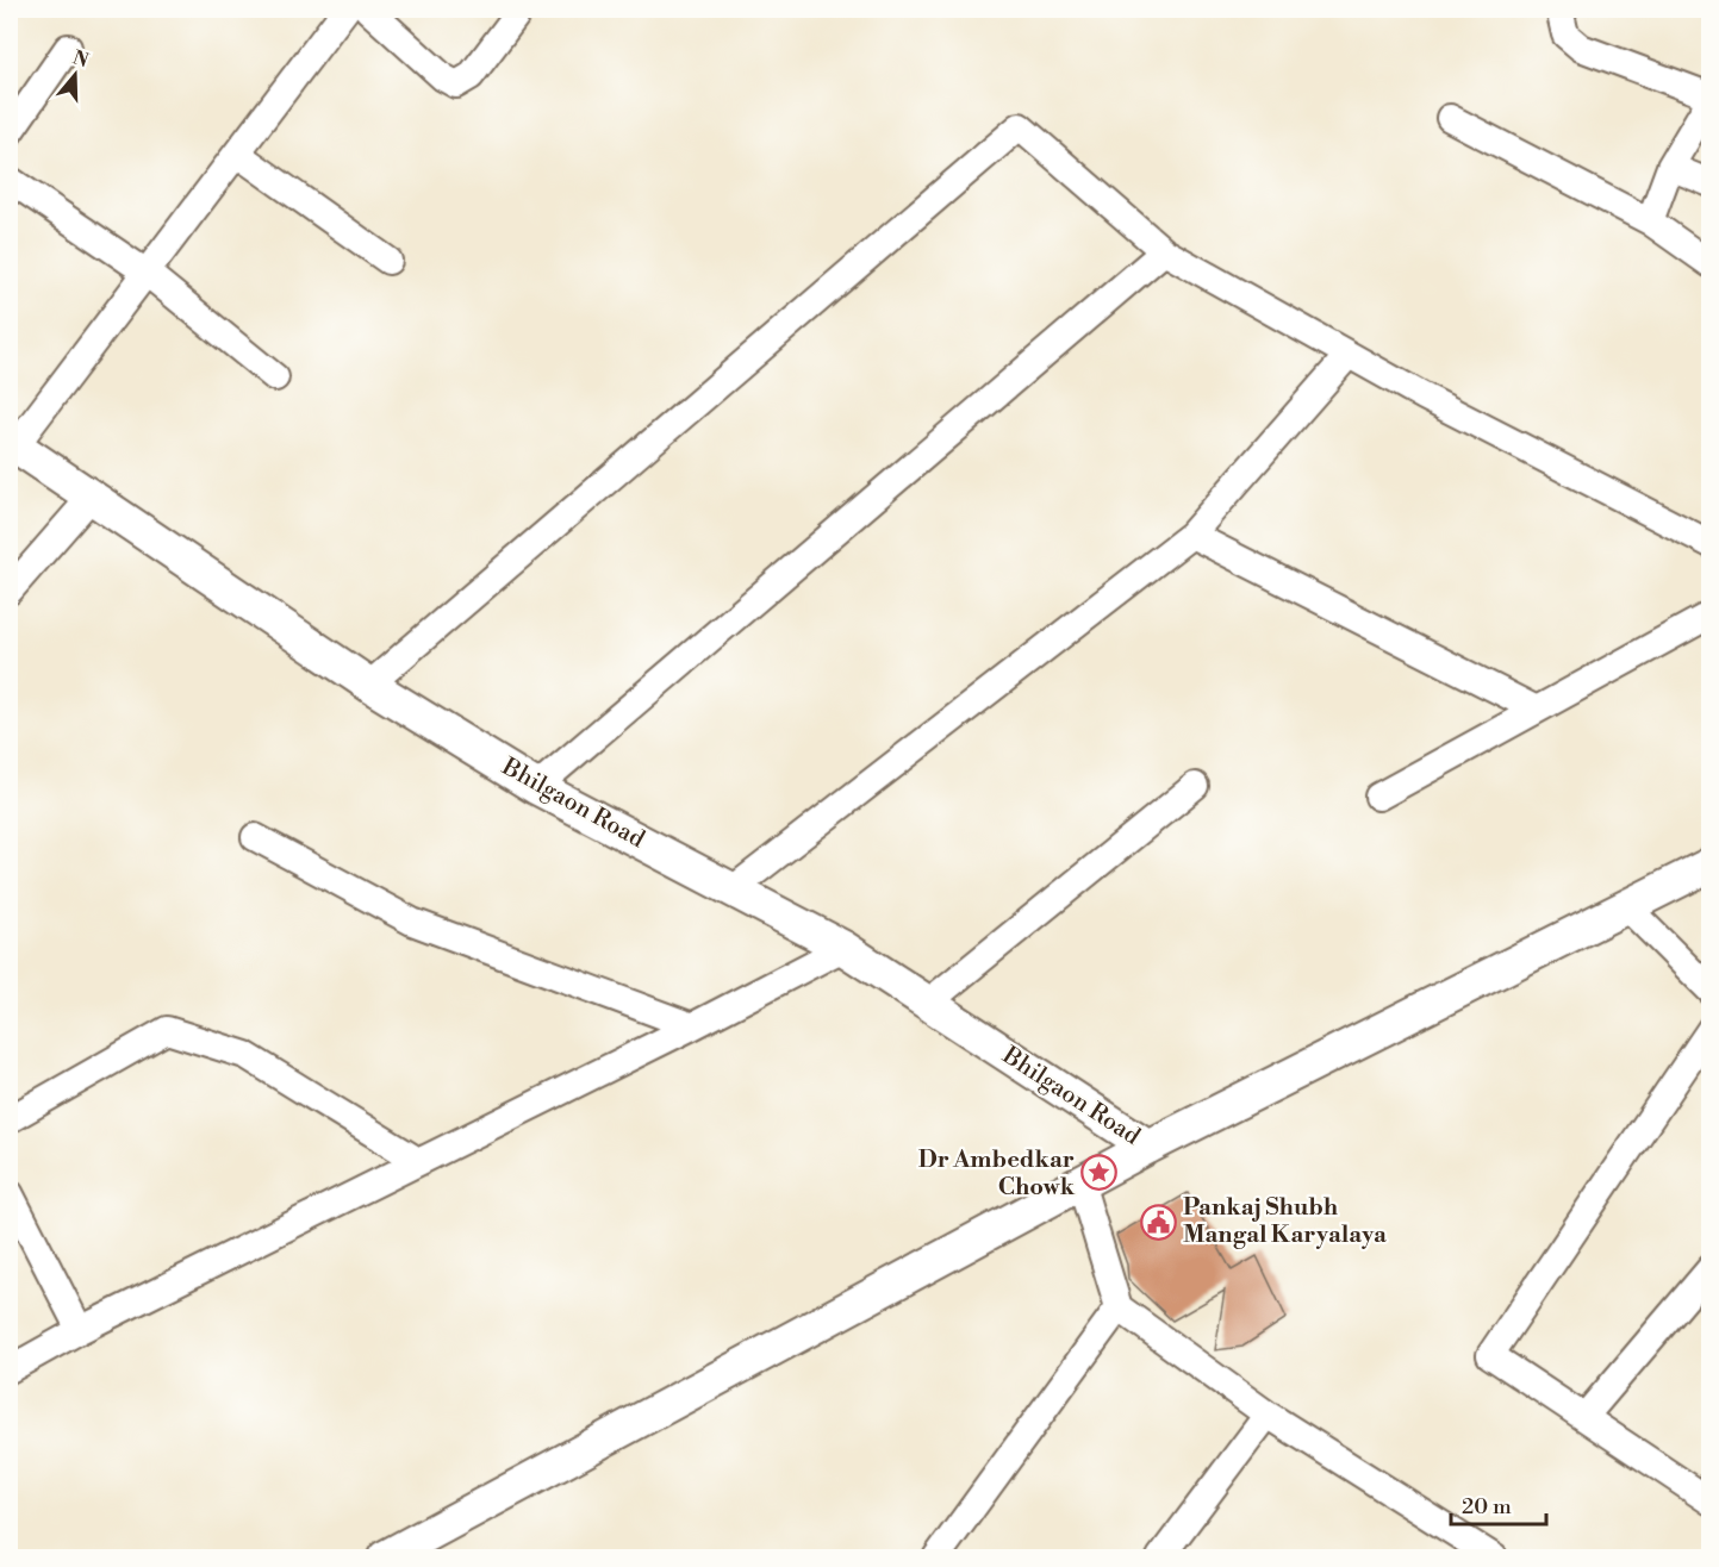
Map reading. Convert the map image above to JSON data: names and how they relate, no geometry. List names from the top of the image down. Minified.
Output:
{"streets":{"street":["Bhilgaon Road"]},"places":{"place":["Dr Ambedkar Chowk"],"public building":["Pankaj Shubh Mangal Karyalaya"]},"scale_bar":"20 m","north":"top"}
